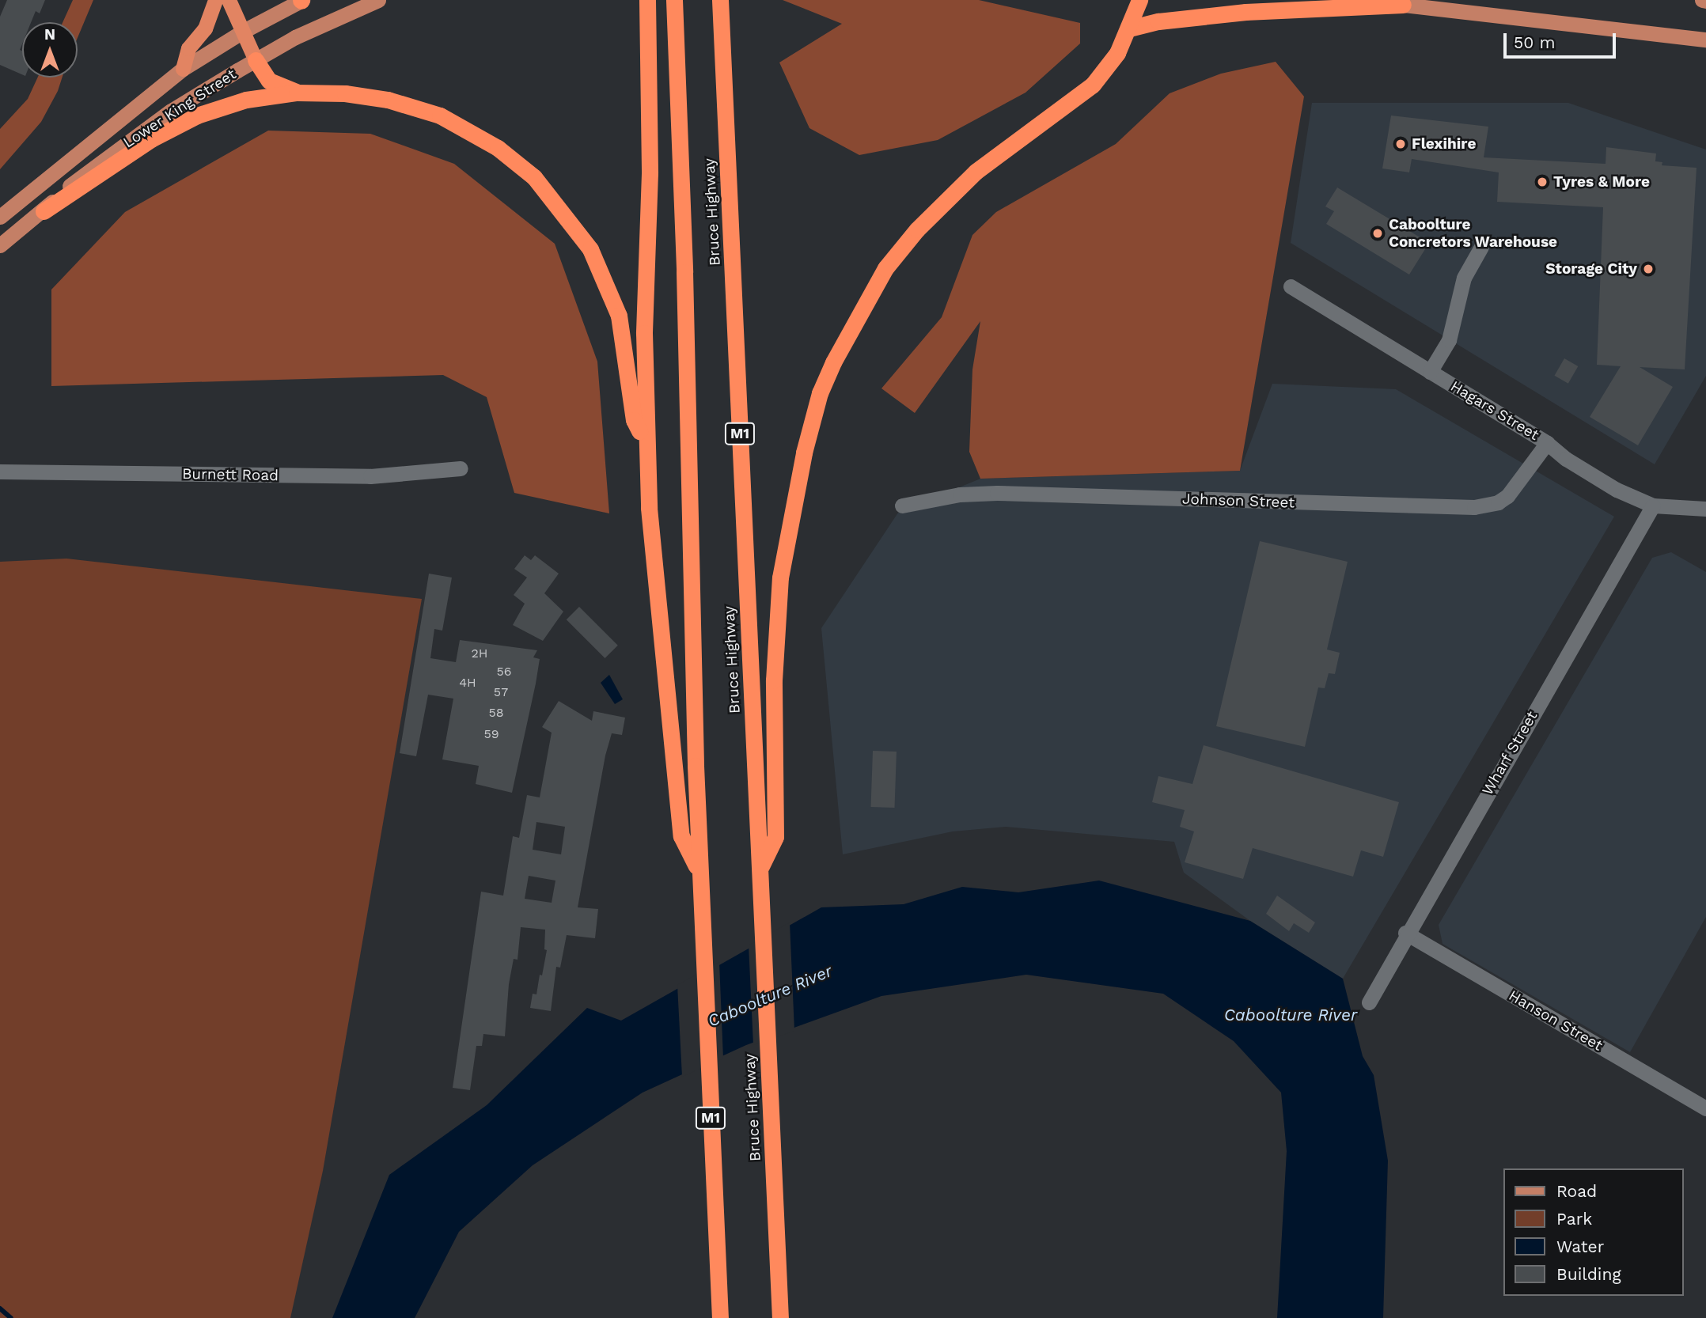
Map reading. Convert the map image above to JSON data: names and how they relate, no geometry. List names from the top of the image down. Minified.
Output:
{"streets":{"highway":["Bruce Highway","M1"],"main road":["Lower King Street"],"street":["Hagars Street","Burnett Road","Johnson Street","Wharf Street","Hanson Street"]},"crossings":[["Hagars Street","Johnson Street"],["Hagars Street","Wharf Street"],["Wharf Street","Hanson Street"]],"water":["Caboolture River"],"places":["Flexihire","Tyres & More","Caboolture Concretors Warehouse","Storage City"],"house_numbers":["2H","56","4H","57","58","59"],"legend":["Road","Park","Water","Building"],"scale_bar":"50 m","north":"top"}
